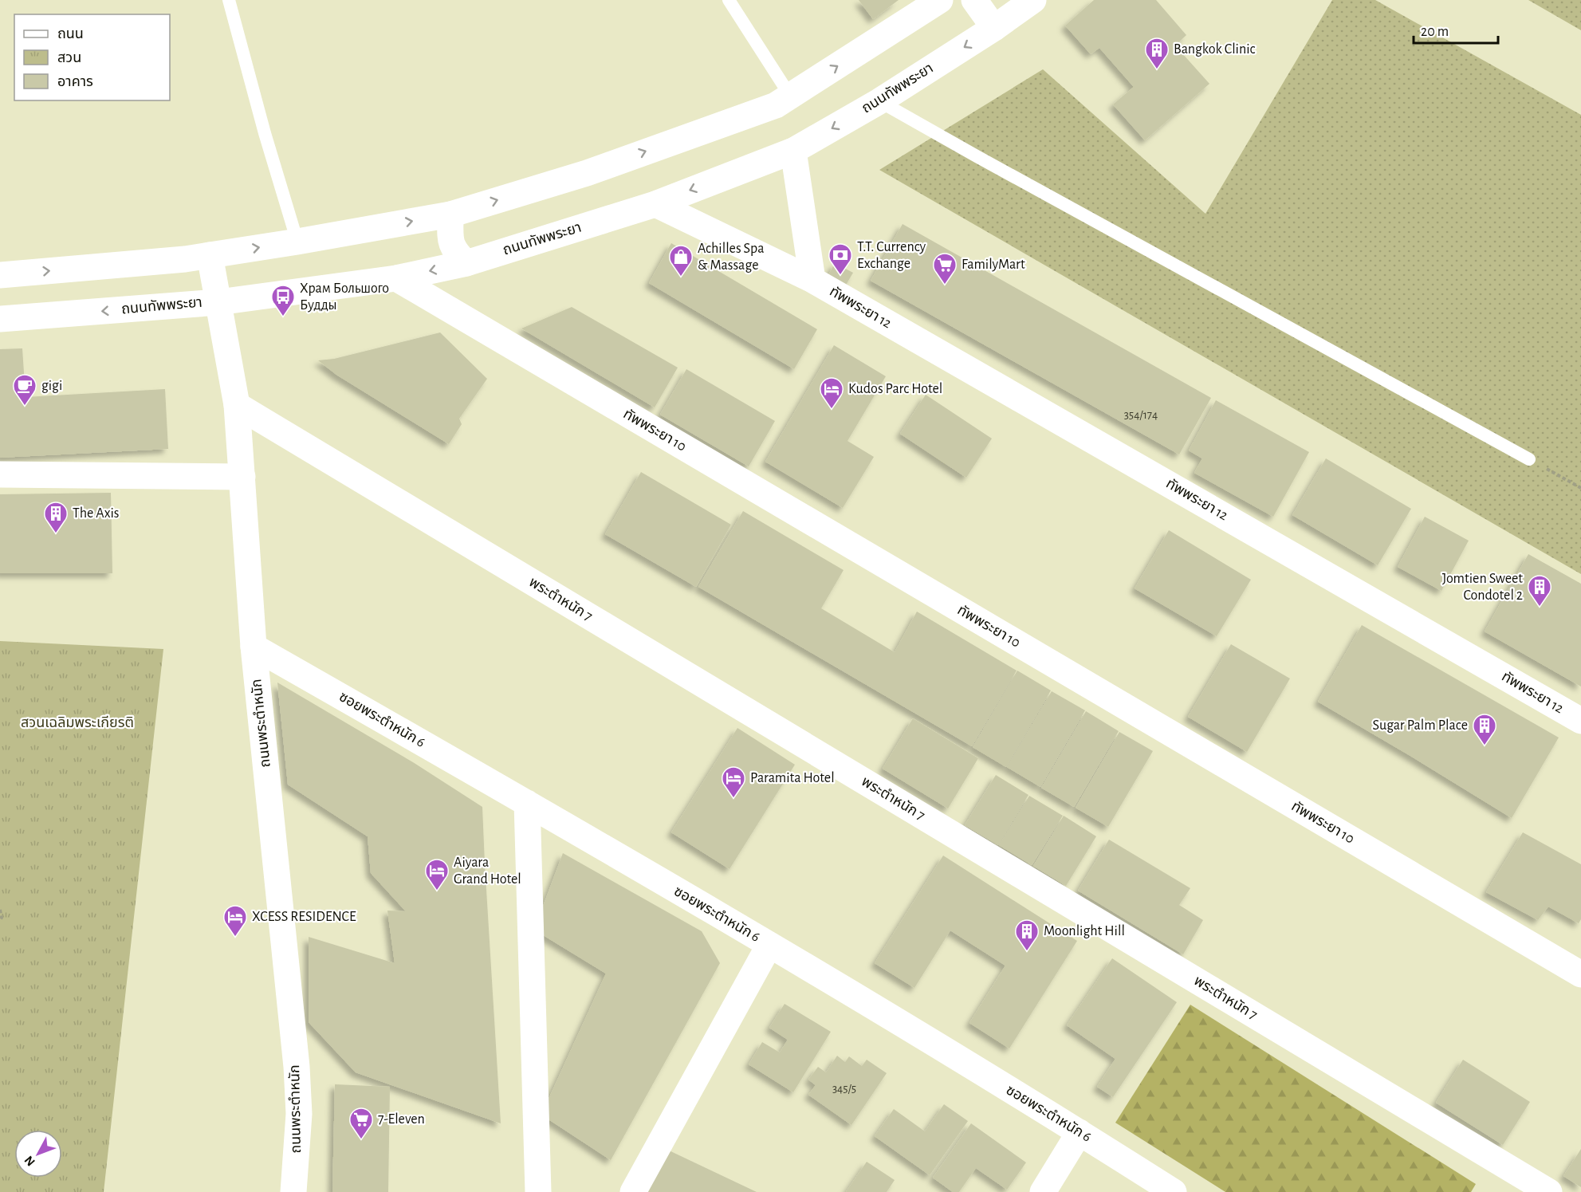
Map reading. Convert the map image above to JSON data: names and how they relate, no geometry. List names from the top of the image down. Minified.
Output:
{"streets":{"street":["ถนนทัพพระยา","ทัพพระยา 12","ทัพพระยา 10","พระตำหนัก 7","ซอยพระตำหนัก 6","ถนนพระตำหนัก"]},"crossings":[["ถนนทัพพระยา","ทัพพระยา 12"],["ถนนทัพพระยา","ทัพพระยา 10"],["ถนนทัพพระยา","ถนนพระตำหนัก"],["พระตำหนัก 7","ถนนพระตำหนัก"],["ซอยพระตำหนัก 6","ถนนพระตำหนัก"]],"parks":["สวนเฉลิมพระเกียรติ"],"places":{"building":["Bangkok Clinic","The Axis","Jomtien Sweet Condotel 2","Sugar Palm Place","Moonlight Hill"],"bank":["T.T. Currency Exchange"],"shop":["Achilles Spa & Massage"],"supermarket":["FamilyMart","7-Eleven"],"bus stop":["Храм Большого Будды"],"cafe":["gigi"],"hotel":["Kudos Parc Hotel","Paramita Hotel","Aiyara Grand Hotel","XCESS RESIDENCE"]},"house_numbers":["354/174","345/5"],"legend":["ถนน","สวน","อาคาร"],"scale_bar":"20 m","north":"bottom left"}
